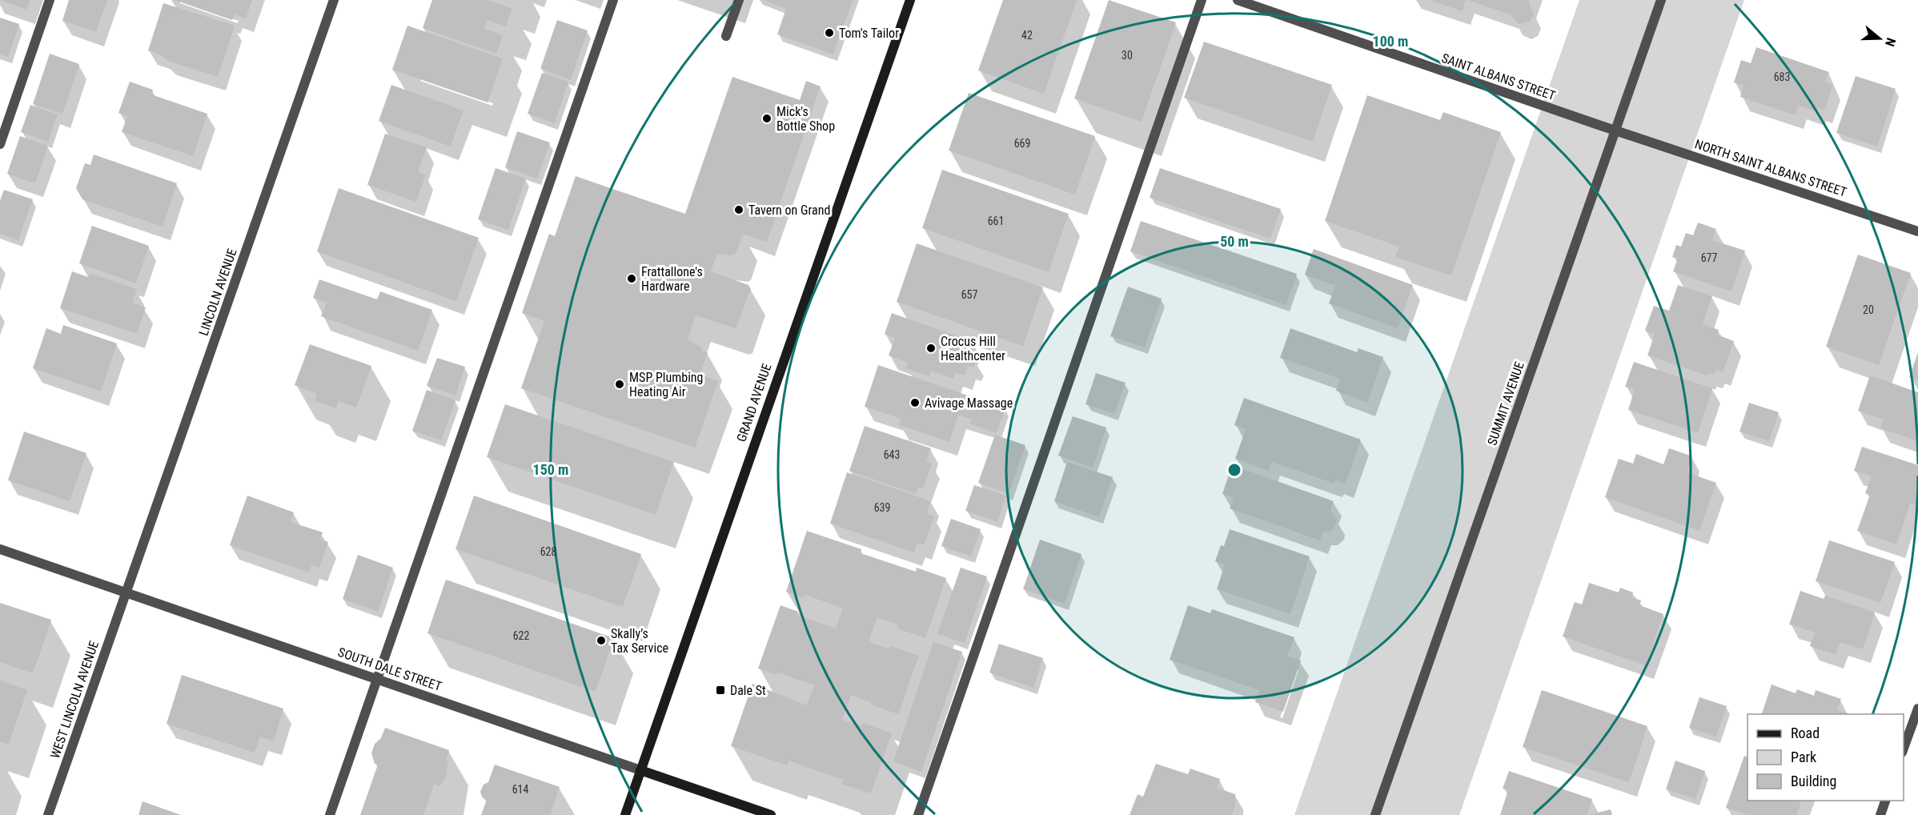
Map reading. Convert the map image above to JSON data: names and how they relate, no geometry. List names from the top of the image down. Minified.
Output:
{"streets":{"main road":["GRAND AVENUE","SOUTH DALE STREET"],"street":["SAINT ALBANS STREET","NORTH SAINT ALBANS STREET","LINCOLN AVENUE","SUMMIT AVENUE","WEST LINCOLN AVENUE"]},"crossings":[["SAINT ALBANS STREET","NORTH SAINT ALBANS STREET"],["SAINT ALBANS STREET","SUMMIT AVENUE"],["NORTH SAINT ALBANS STREET","SUMMIT AVENUE"],["LINCOLN AVENUE","SOUTH DALE STREET"],["LINCOLN AVENUE","WEST LINCOLN AVENUE"],["GRAND AVENUE","SOUTH DALE STREET"],["SOUTH DALE STREET","WEST LINCOLN AVENUE"]],"places":{"other":["Tom's Tailor","Mick's Bottle Shop","Tavern on Grand","Frattallone's Hardware","Crocus Hill Healthcenter","MSP Plumbing Heating Air","Avivage Massage","Skally’s Tax Service"],"transit":["Dale St"]},"house_numbers":["42","30","683","669","661","677","657","20","643","639","628","622","614"],"legend":["Road","Park","Building"],"north":"right","rings":["100 m","50 m","150 m"]}
